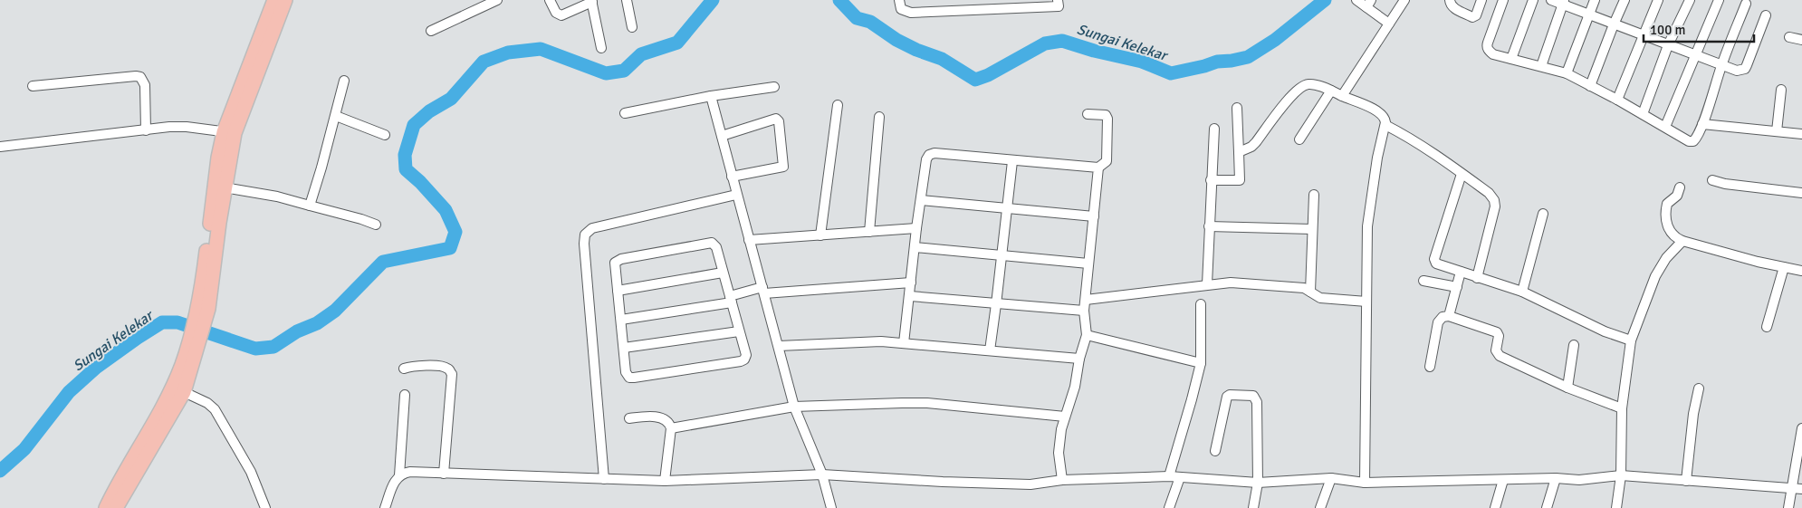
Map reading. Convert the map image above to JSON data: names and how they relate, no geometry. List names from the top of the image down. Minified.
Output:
{"water":["Sungai Kelekar"],"scale_bar":"100 m"}
